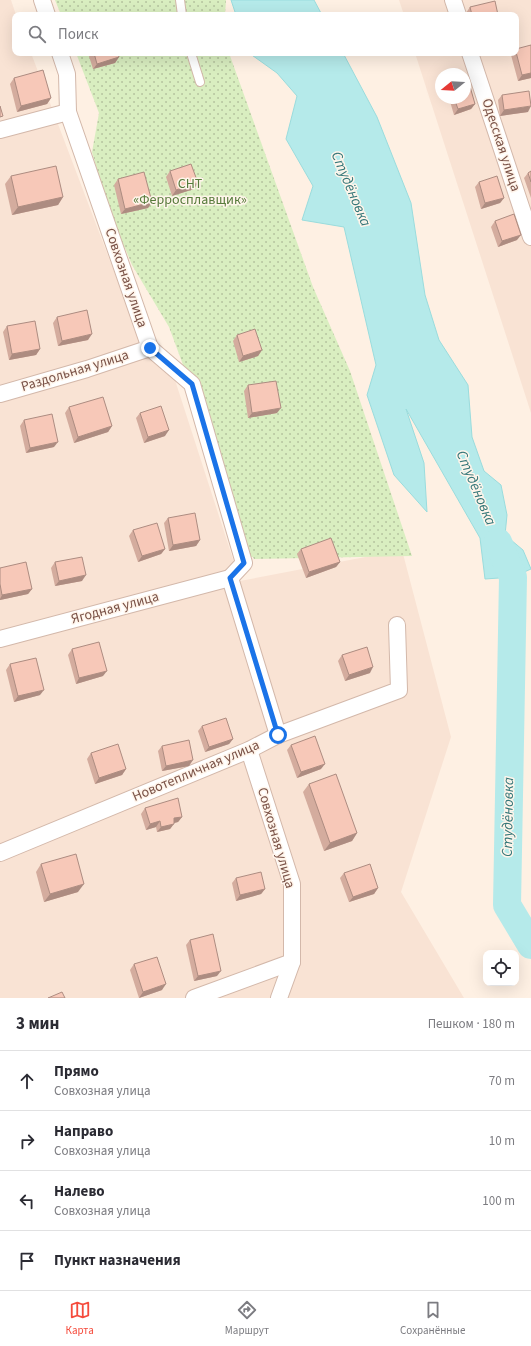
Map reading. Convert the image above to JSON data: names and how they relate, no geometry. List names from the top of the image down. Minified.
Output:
{"streets":{"street":["Одесская улица","Совхозная улица","Раздольная улица","Ягодная улица","Новотепличная улица"]},"crossings":[["Совхозная улица","Раздольная улица"],["Совхозная улица","Новотепличная улица"]],"water":["Студёновка"],"parks":["СНТ «Ферросплавщик»"],"north":"left","page":{"search":"Поиск","heading":["3 мин","Пешком · 180 m"],"list":[["Прямо","Совхозная улица","70 m"],["Направо","Совхозная улица","10 m"],["Налево","Совхозная улица","100 m"],"Пункт назначения"],"nav":["Карта","Маршрут","Сохранённые"]}}
